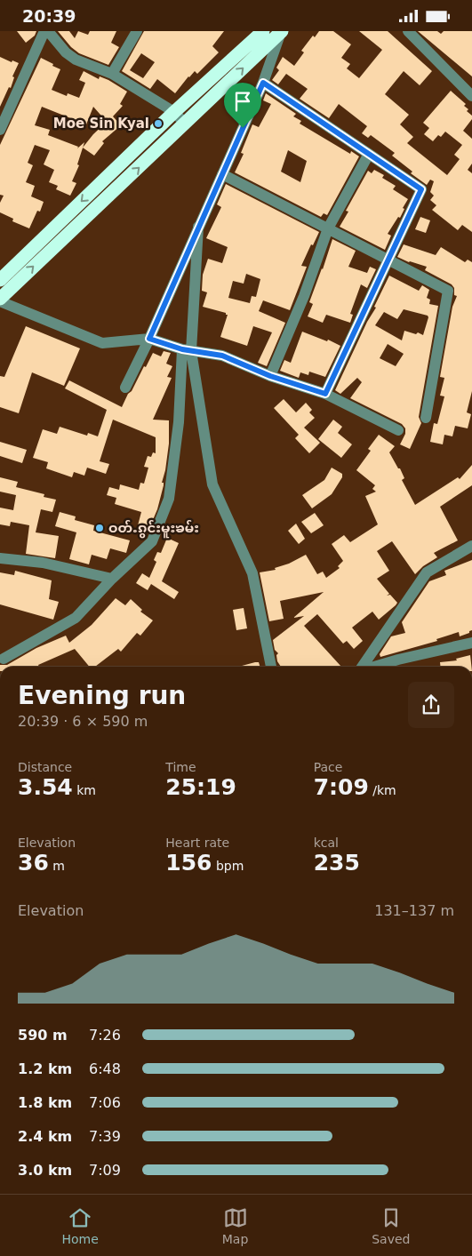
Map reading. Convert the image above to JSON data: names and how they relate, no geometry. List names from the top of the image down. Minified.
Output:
{"places":["Moe Sin Kyal","ဝတ်ႉၵွင်းမူးၶမ်း"],"page":{"status":"20:39","heading":["Evening run","20:39 · 6 × 590 m"],"stats":[["Distance","3.54 km"],["Time","25:19"],["Pace","7:09 /km"],["Elevation","36 m"],["Heart rate","156 bpm"],["kcal","235"]],"chart":["Elevation","131–137 m"],"list":[{"name":"590 m","note":"7:26"},{"name":"1.2 km","note":"6:48"},{"name":"1.8 km","note":"7:06"},{"name":"2.4 km","note":"7:39"},{"name":"3.0 km","note":"7:09"}],"tabs":["Home","Map","Saved"]}}
